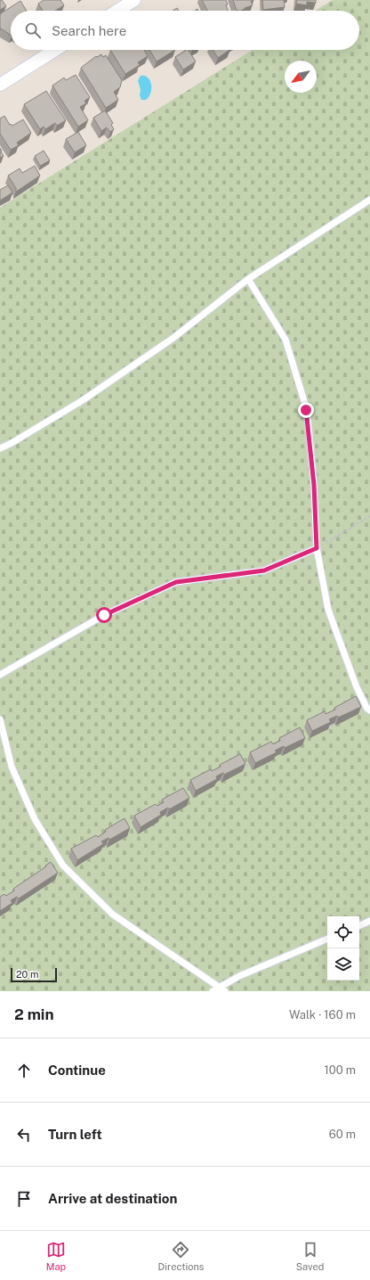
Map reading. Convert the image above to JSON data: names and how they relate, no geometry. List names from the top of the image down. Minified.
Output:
{"scale_bar":"20 m","north":"bottom left","page":{"search":"Search here","scale":"20 m","heading":["2 min","Walk · 160 m"],"list":[["Continue","100 m"],["Turn left","60 m"],"Arrive at destination"],"nav":["Map","Directions","Saved"]}}
